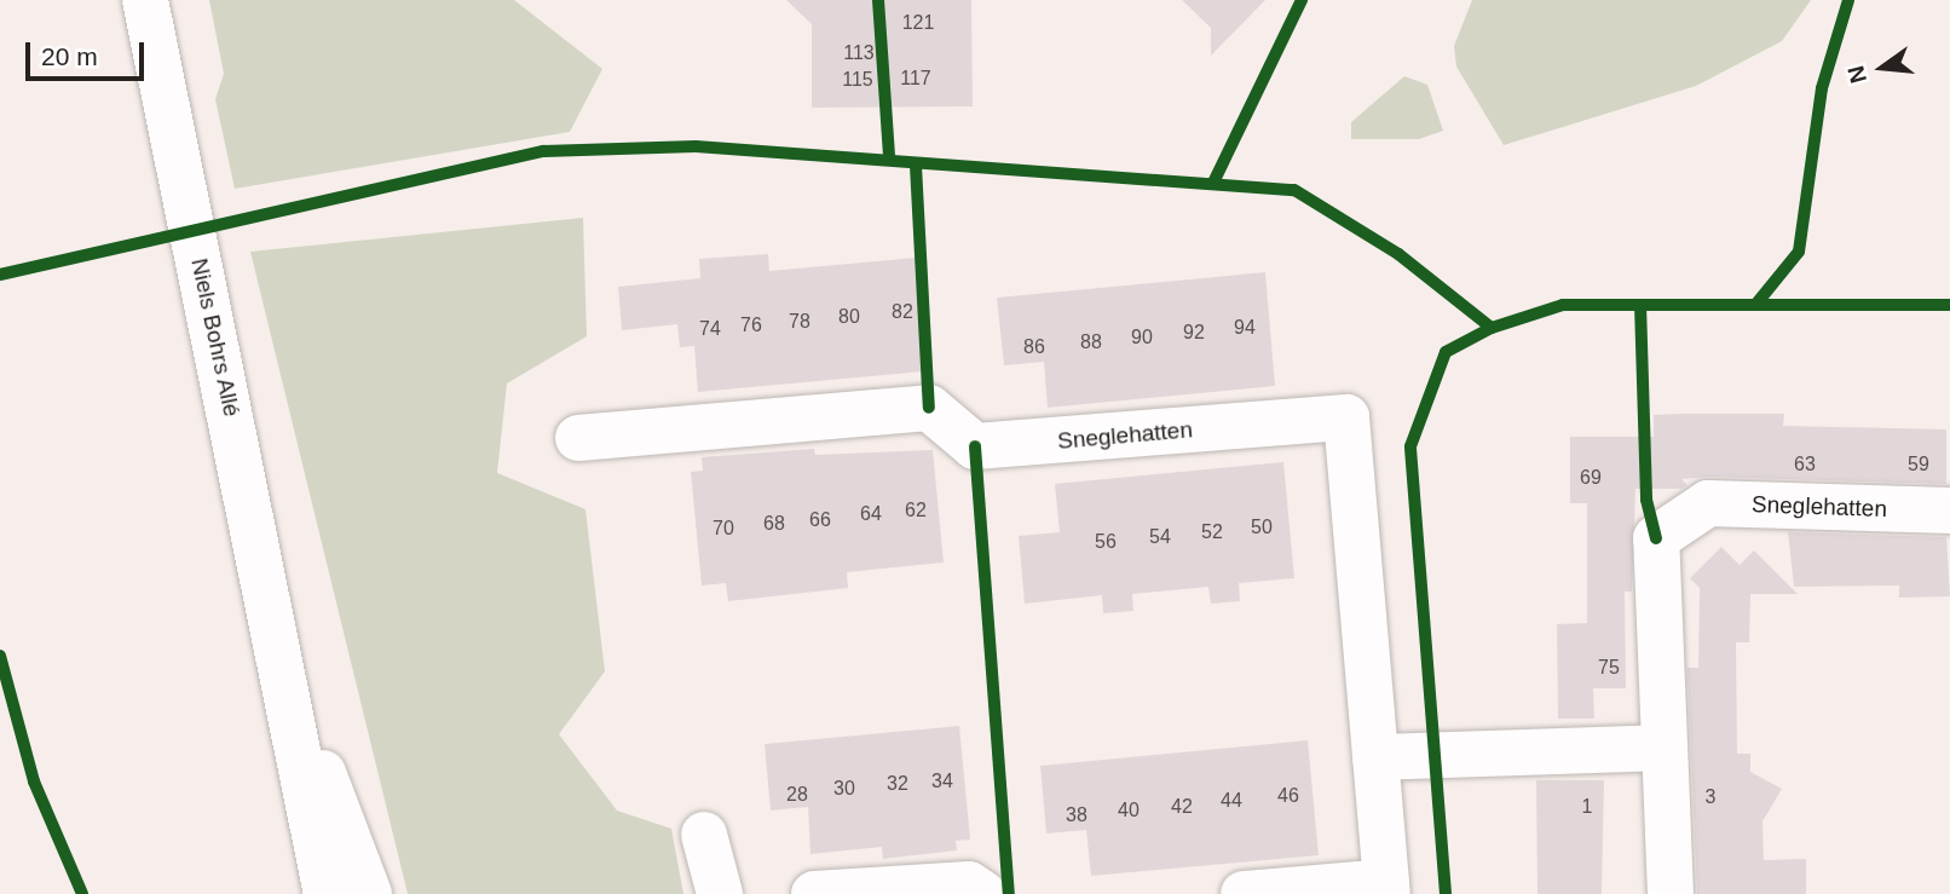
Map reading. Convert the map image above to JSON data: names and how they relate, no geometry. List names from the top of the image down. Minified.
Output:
{"streets":{"street":["Niels Bohrs Allé","Sneglehatten"]},"house_numbers":["121","113","117","115","82","80","78","76","94","74","92","90","88","86","63","59","69","62","64","66","68","50","70","52","54","56","75","34","32","30","28","46","3","44","42","1","40","38"],"scale_bar":"20 m","north":"left"}
